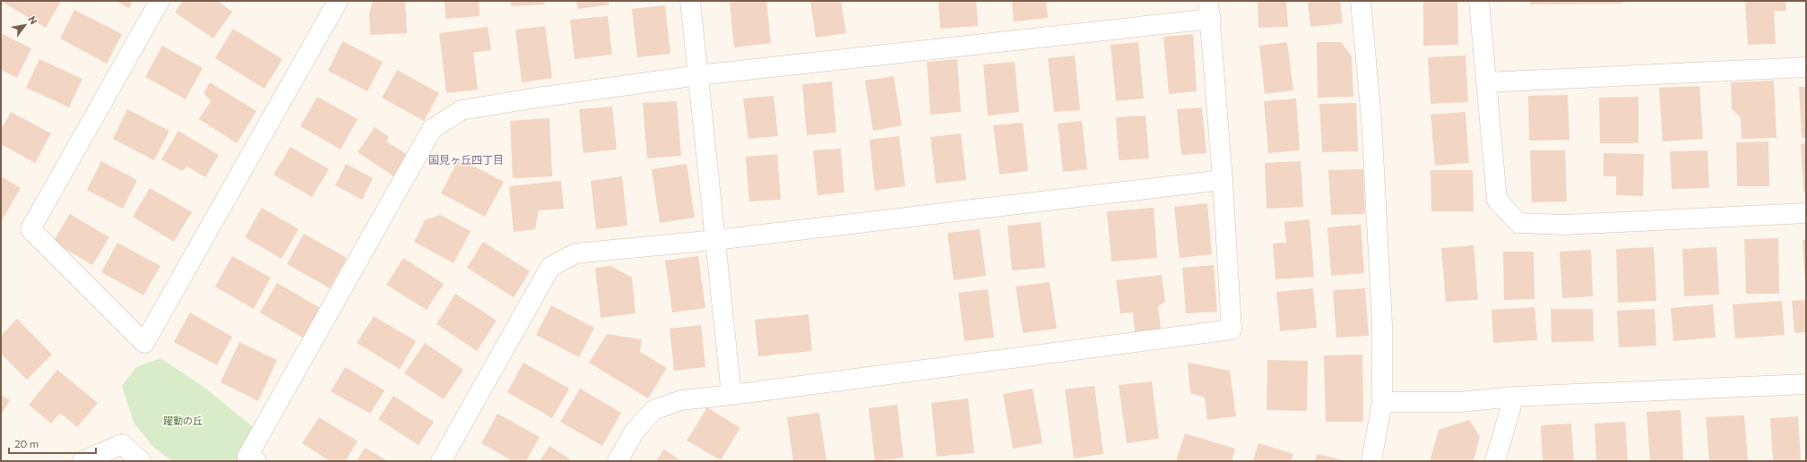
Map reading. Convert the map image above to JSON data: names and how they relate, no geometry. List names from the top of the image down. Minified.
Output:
{"districts":["国見ヶ丘四丁目"],"parks":["躍動の丘"],"scale_bar":"20 m","north":"top right"}
